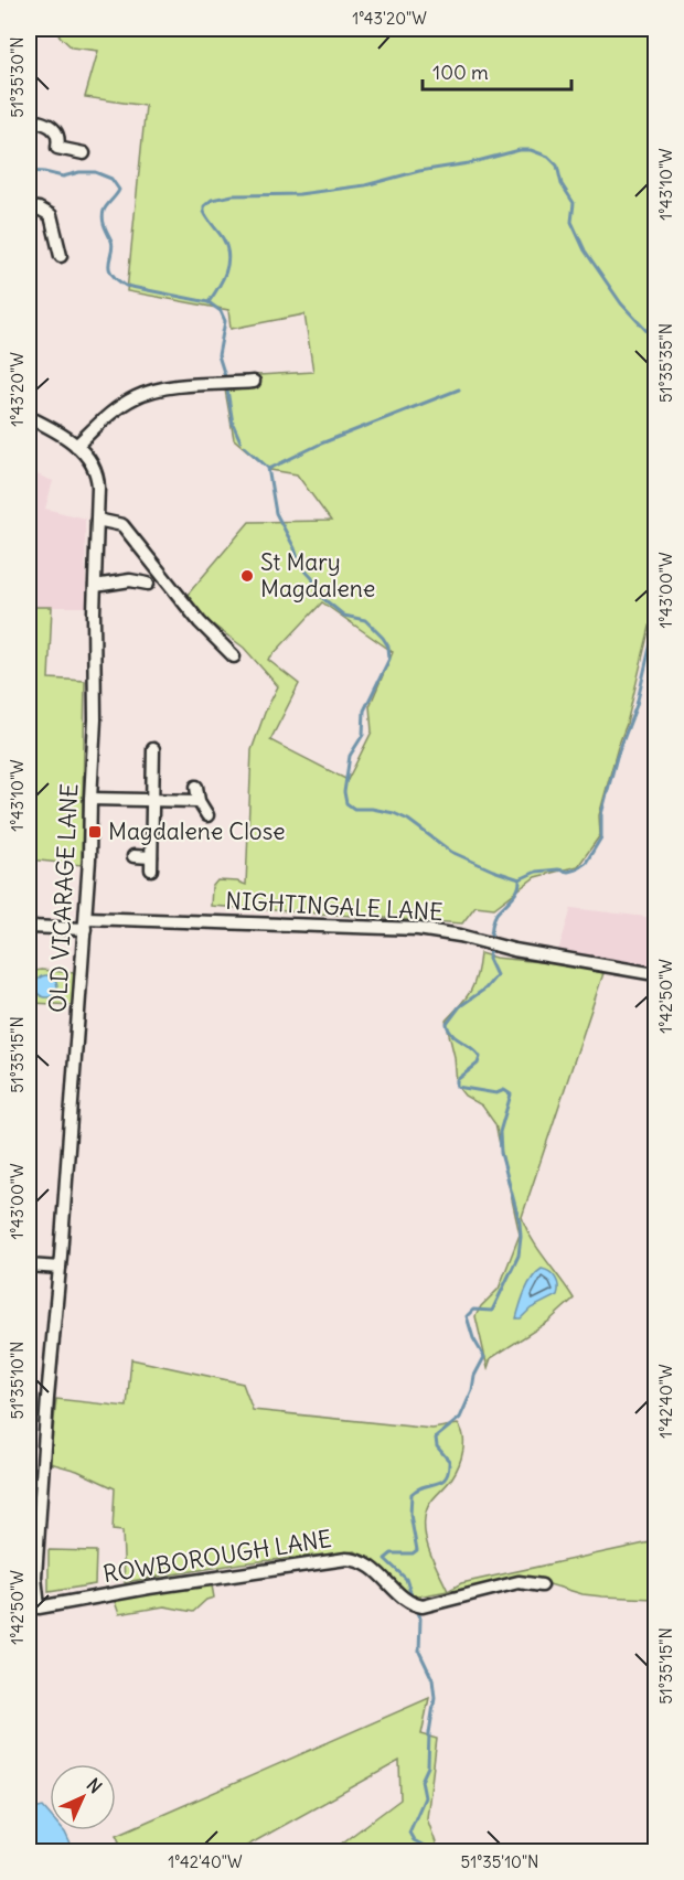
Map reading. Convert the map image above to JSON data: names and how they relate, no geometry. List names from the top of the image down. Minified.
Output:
{"streets":{"street":["OLD VICARAGE LANE","NIGHTINGALE LANE","ROWBOROUGH LANE"]},"crossings":[["OLD VICARAGE LANE","NIGHTINGALE LANE"],["OLD VICARAGE LANE","ROWBOROUGH LANE"]],"places":{"other":["St Mary Magdalene"],"transit":["Magdalene Close"]},"scale_bar":"100 m","north":"top right","coordinates":["1°43'20\"W","51°35'30\"N","1°43'10\"W","51°35'35\"N","1°43'00\"W","1°42'50\"W","51°35'15\"N","51°35'10\"N","1°42'40\"W"]}
